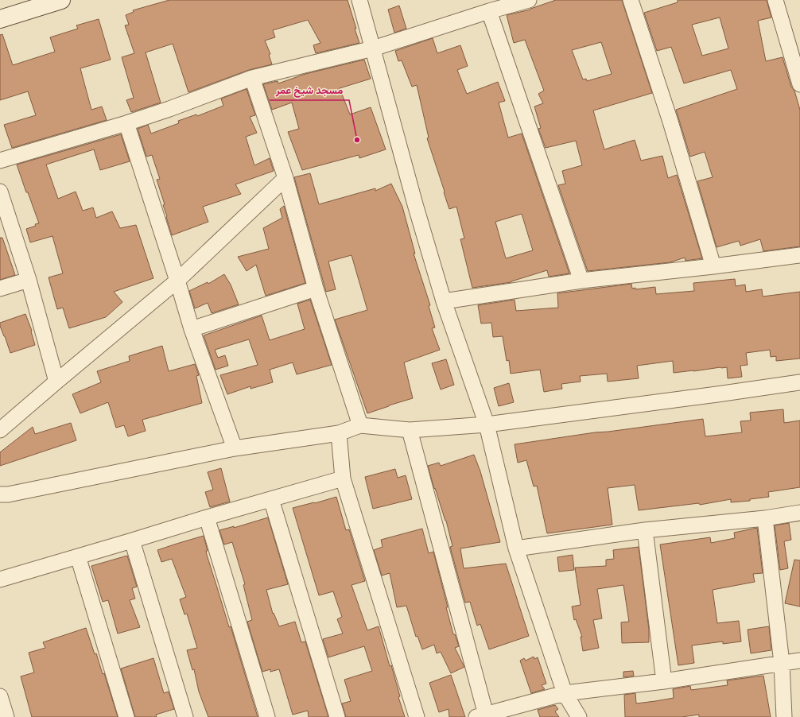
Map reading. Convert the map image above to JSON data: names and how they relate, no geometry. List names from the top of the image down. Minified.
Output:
{"places":["مسجد شيخ عمر"]}
